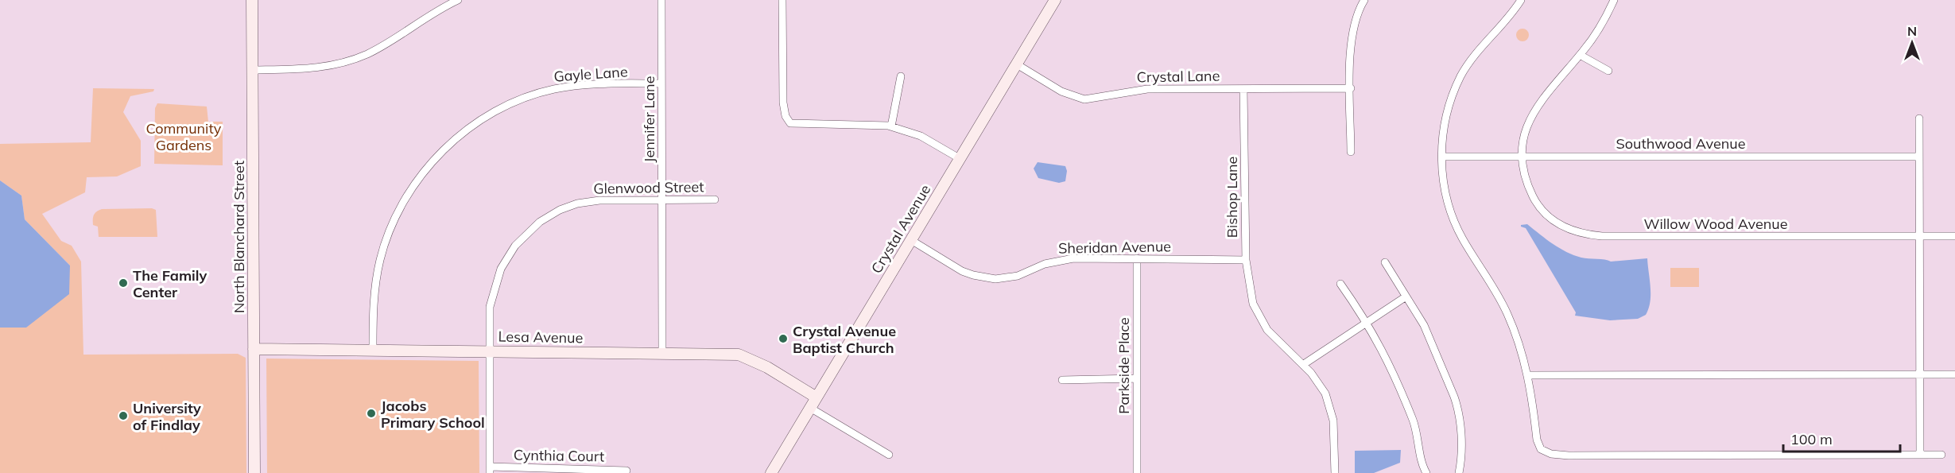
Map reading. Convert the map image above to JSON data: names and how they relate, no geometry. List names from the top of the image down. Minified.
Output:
{"streets":{"street":["Gayle Lane","Crystal Lane","Jennifer Lane","Southwood Avenue","Glenwood Street","Bishop Lane","Willow Wood Avenue","Crystal Avenue","North Blanchard Street","Sheridan Avenue","Lesa Avenue","Parkside Place","Cynthia Court"]},"crossings":[["Gayle Lane","Jennifer Lane"],["Gayle Lane","Lesa Avenue"],["Crystal Lane","Bishop Lane"],["Crystal Lane","Crystal Avenue"],["Jennifer Lane","Glenwood Street"],["Jennifer Lane","Lesa Avenue"],["Southwood Avenue","Willow Wood Avenue"],["Glenwood Street","Lesa Avenue"],["Glenwood Street","Cynthia Court"],["Bishop Lane","Sheridan Avenue"],["Crystal Avenue","Sheridan Avenue"],["Crystal Avenue","Lesa Avenue"],["North Blanchard Street","Lesa Avenue"],["Sheridan Avenue","Parkside Place"]],"parks":["Community Gardens"],"places":["The Family Center","Crystal Avenue Baptist Church","Jacobs Primary School","University of Findlay"],"scale_bar":"100 m","north":"top"}
